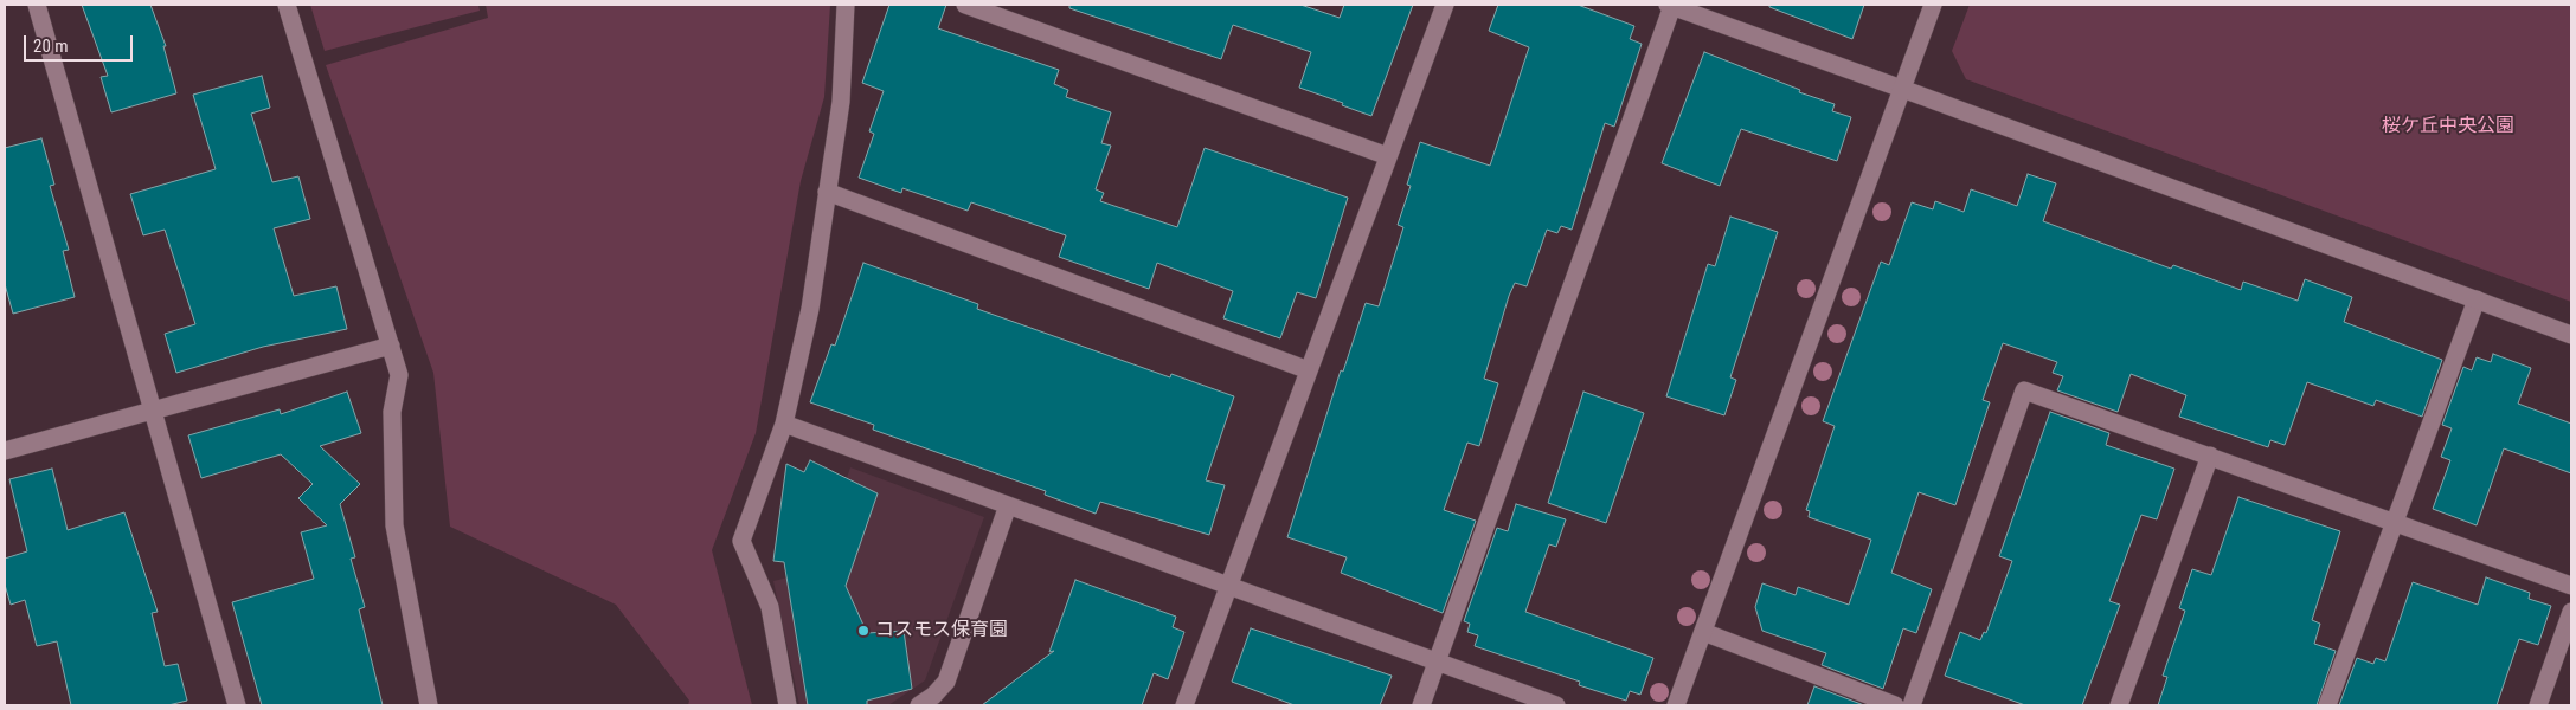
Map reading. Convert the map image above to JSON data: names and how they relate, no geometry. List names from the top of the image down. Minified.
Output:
{"parks":["桜ケ丘中央公園"],"places":["コスモス保育園"],"scale_bar":"20 m"}
